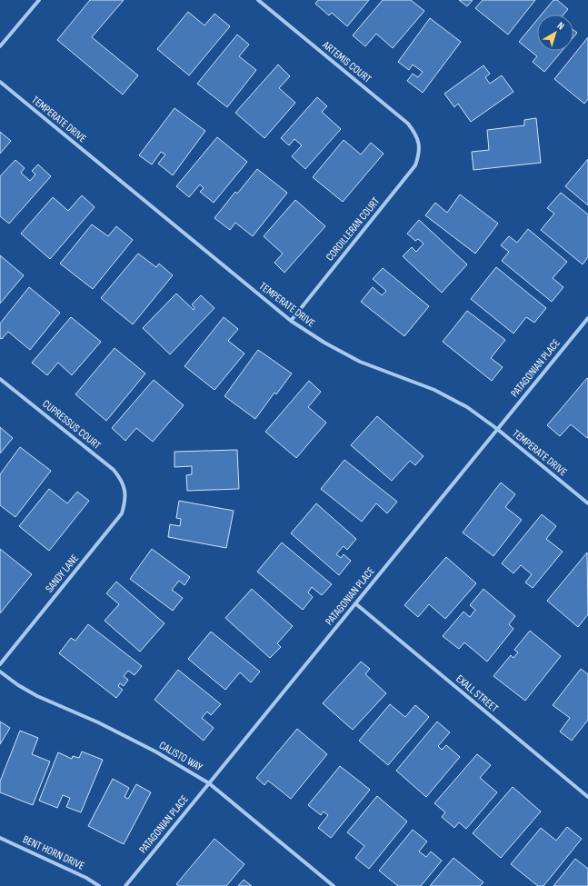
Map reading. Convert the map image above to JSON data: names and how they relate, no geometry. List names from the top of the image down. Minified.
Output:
{"streets":{"street":["ARTEMIS COURT","TEMPERATE DRIVE","CORDILLERAN COURT","PATAGONIAN PLACE","CUPRESSUS COURT","SANDY LANE","EXALL STREET","CALISTO WAY","BENT HORN DRIVE"]},"crossings":[["ARTEMIS COURT","CORDILLERAN COURT"],["TEMPERATE DRIVE","CORDILLERAN COURT"],["TEMPERATE DRIVE","PATAGONIAN PLACE"],["PATAGONIAN PLACE","EXALL STREET"],["PATAGONIAN PLACE","CALISTO WAY"],["CUPRESSUS COURT","SANDY LANE"]],"north":"top right"}
